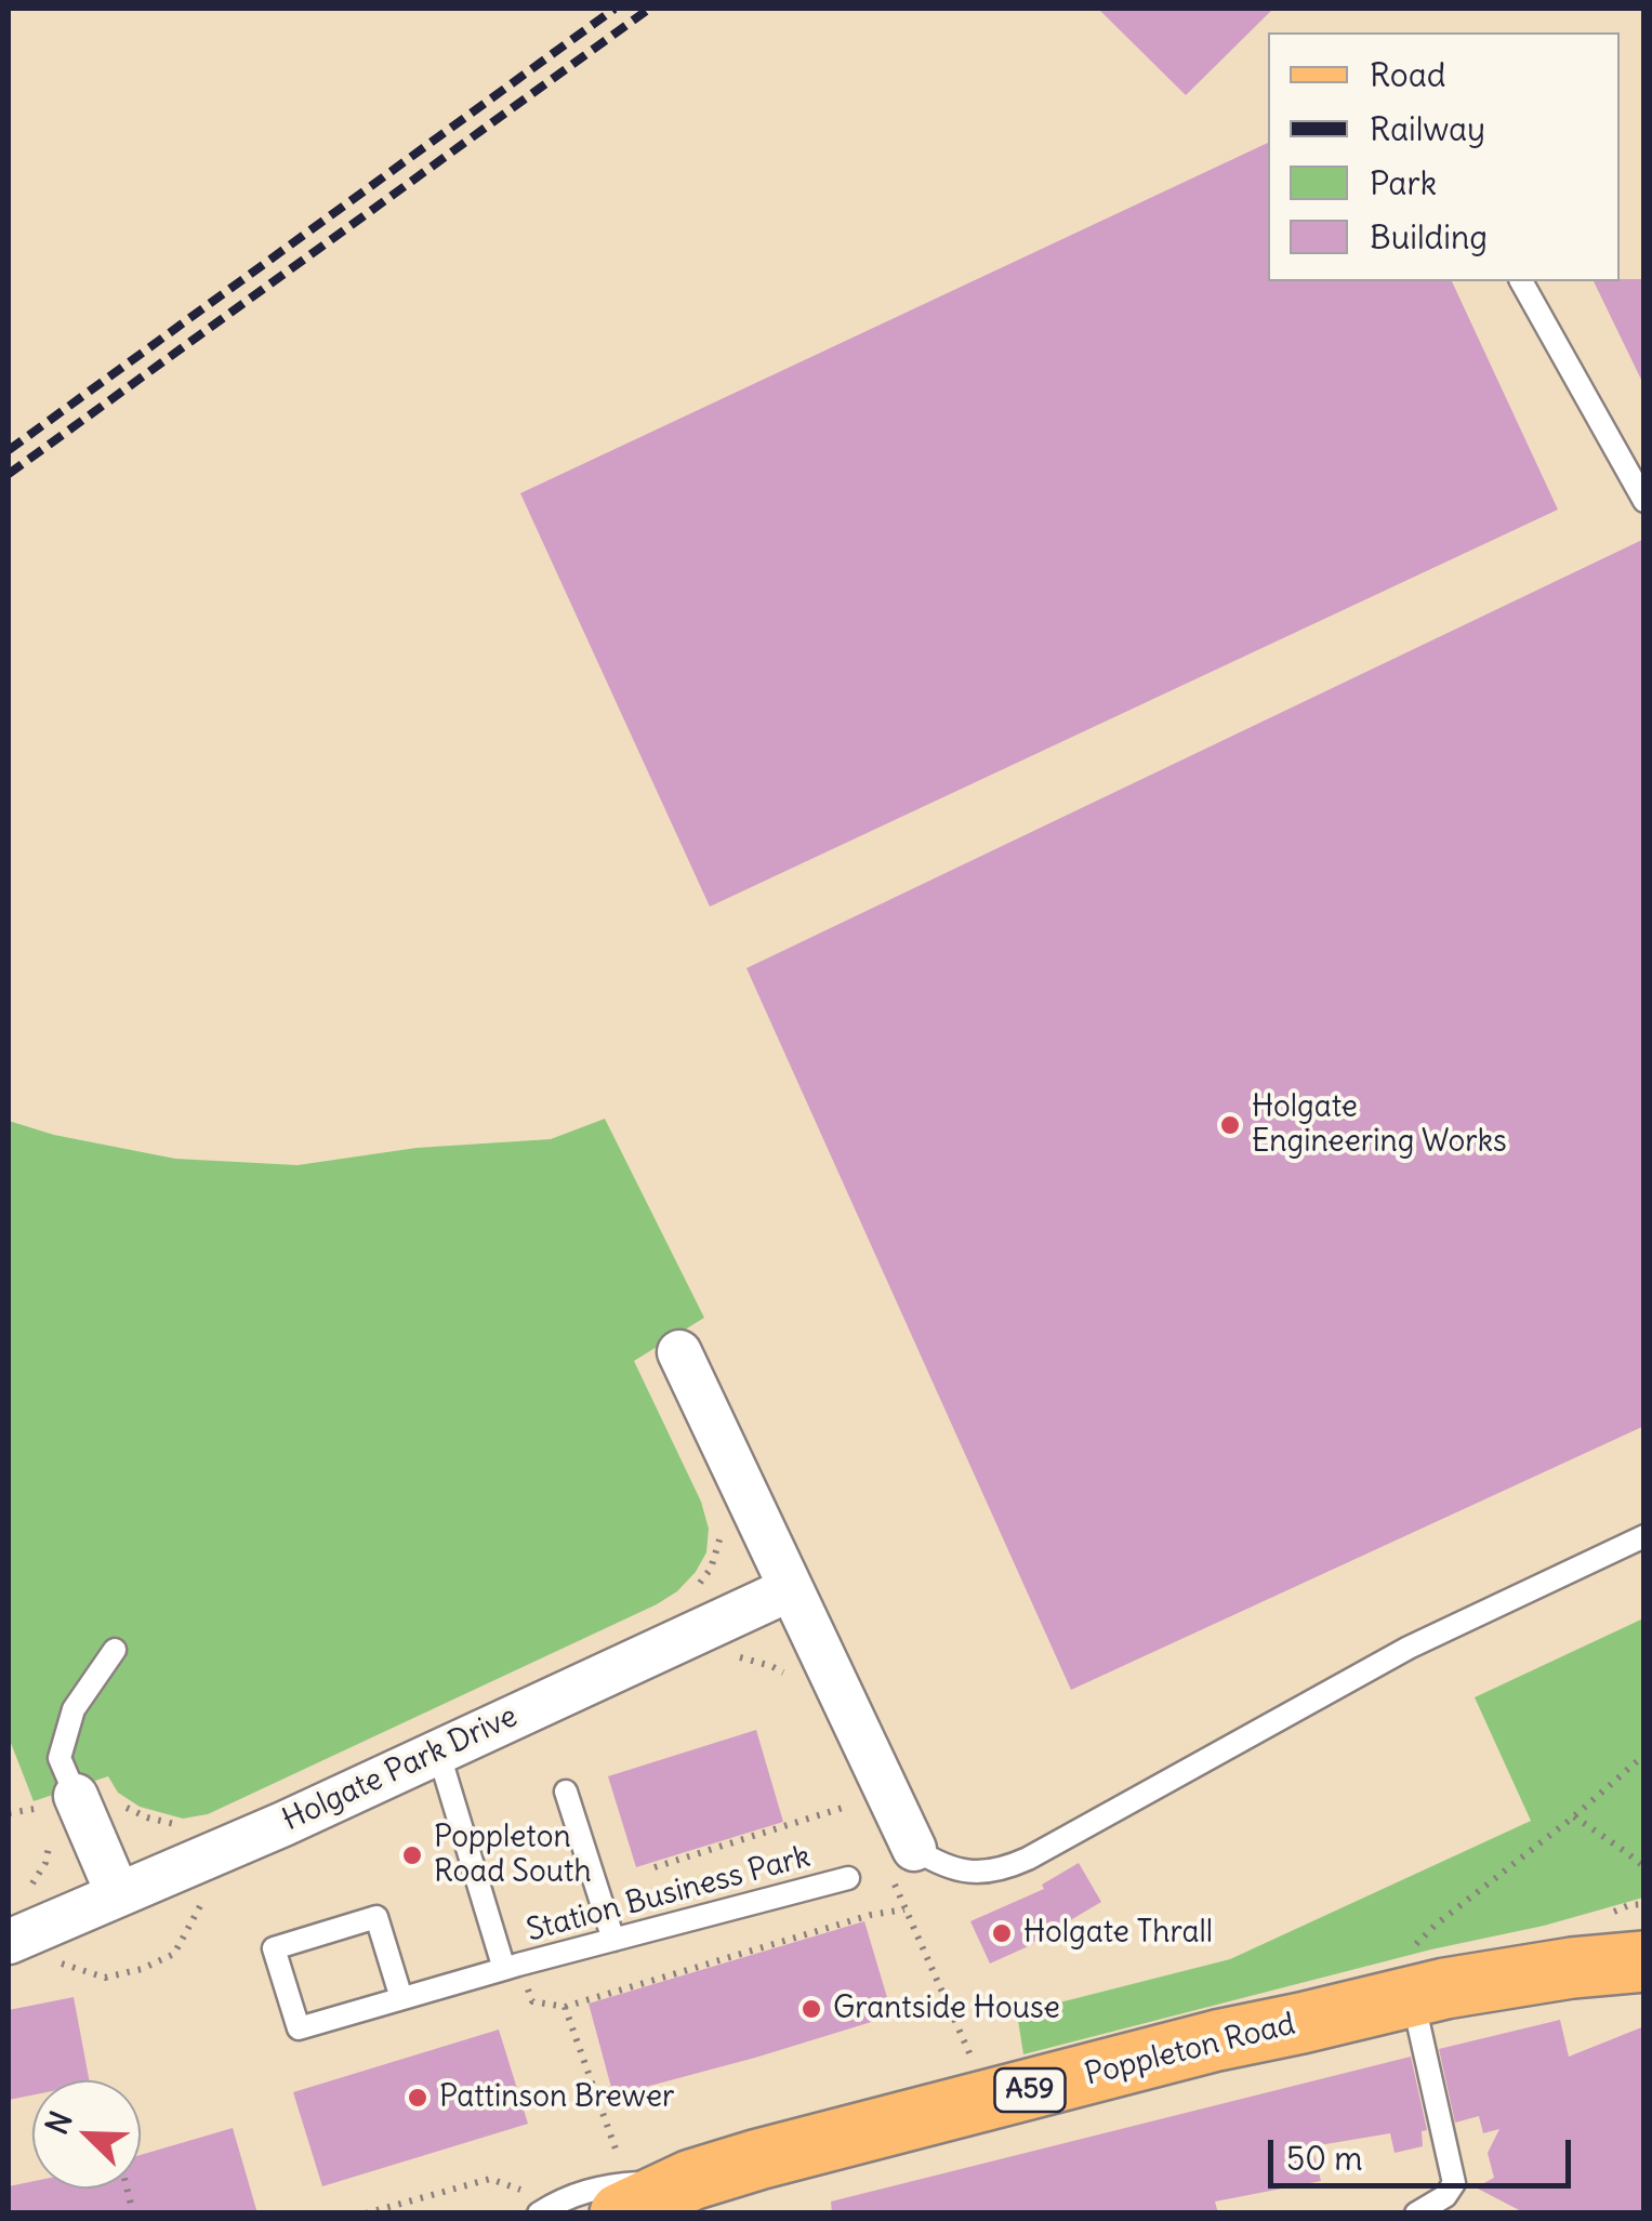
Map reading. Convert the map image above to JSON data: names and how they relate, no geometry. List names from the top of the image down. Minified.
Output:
{"streets":{"main road":["Poppleton Road","A59"],"street":["Holgate Park Drive"],"lane":["Station Business Park"]},"crossings":[["Holgate Park Drive","Station Business Park"]],"places":["Holgate Engineering Works","Poppleton Road South","Holgate Thrall","Grantside House","Pattinson Brewer"],"legend":["Road","Railway","Park","Building"],"scale_bar":"50 m","north":"top left"}
